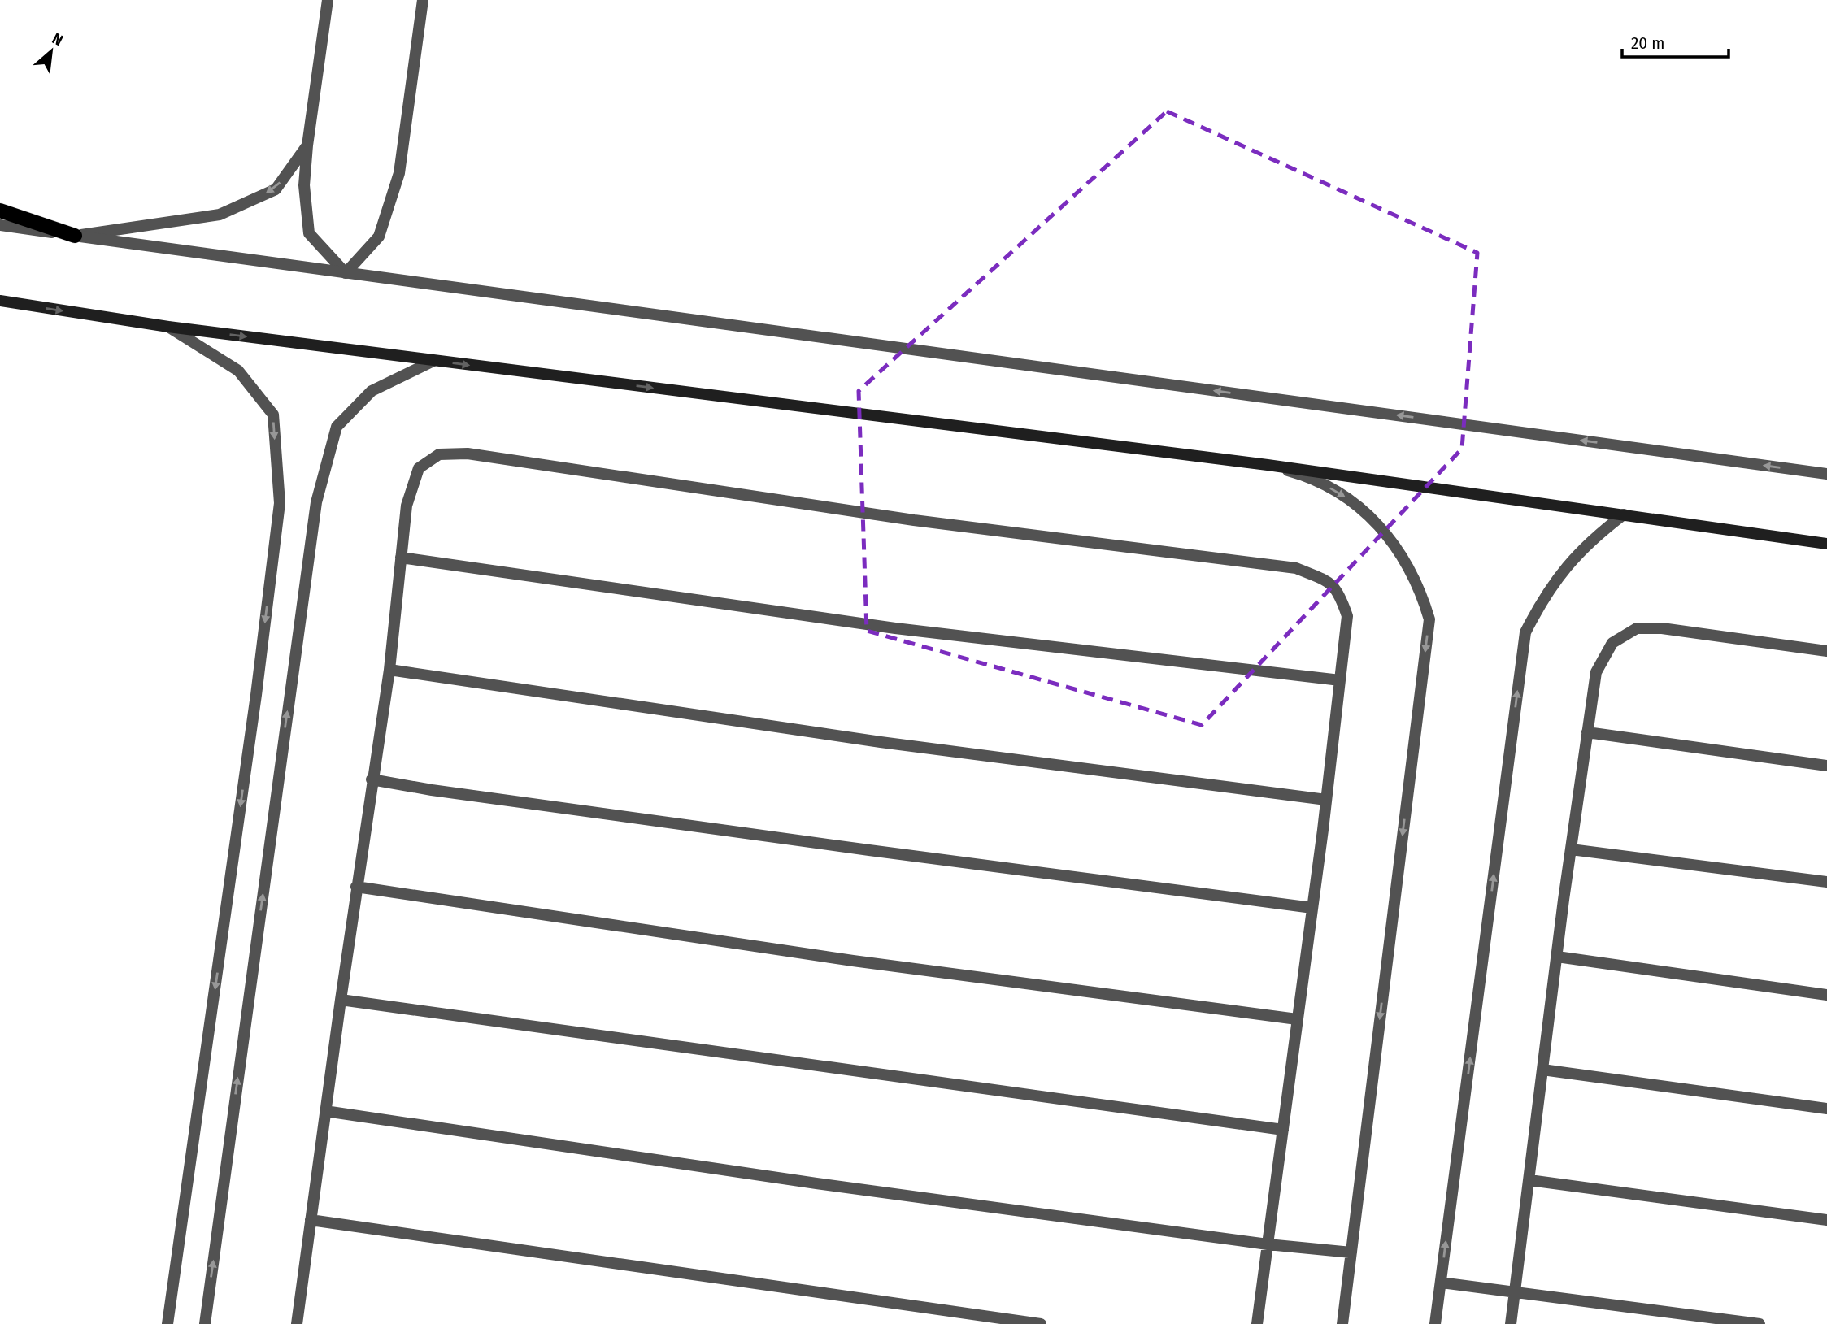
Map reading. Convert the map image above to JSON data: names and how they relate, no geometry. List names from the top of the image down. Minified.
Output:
{"scale_bar":"20 m","north":"top right"}
